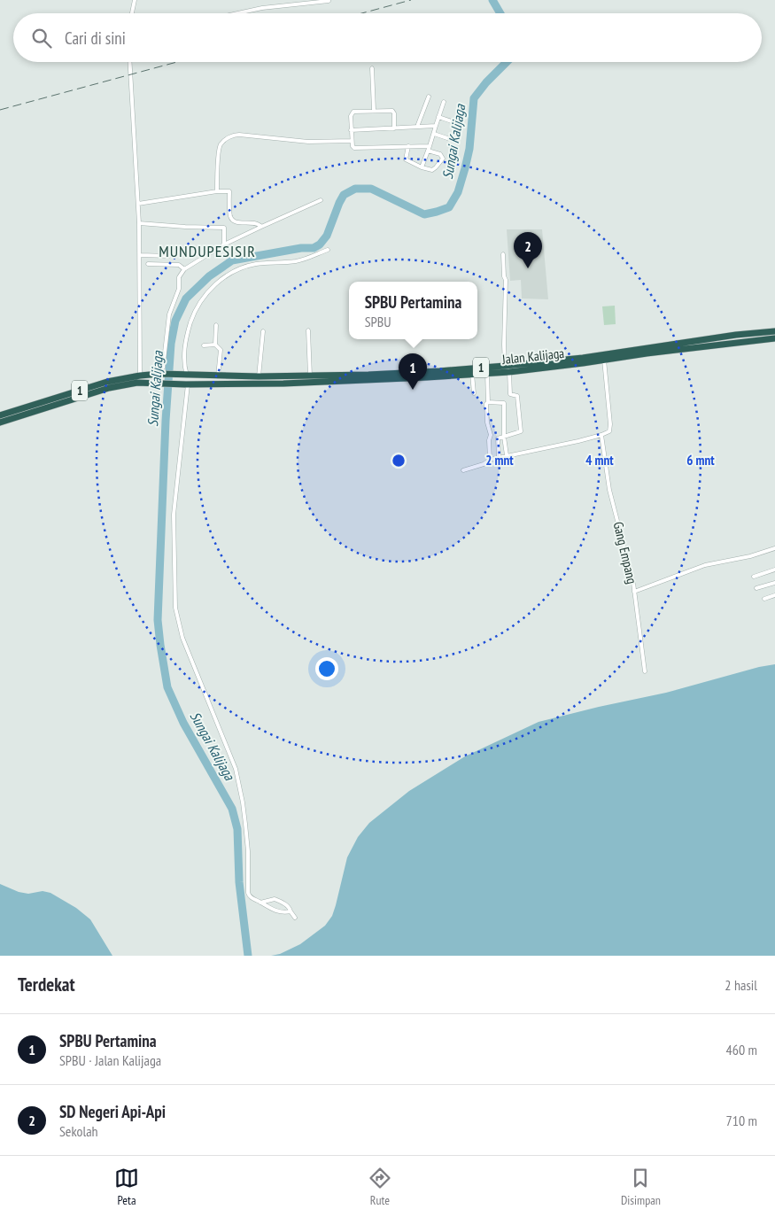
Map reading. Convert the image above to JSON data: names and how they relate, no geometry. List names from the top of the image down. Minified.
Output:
{"streets":{"highway":["Jalan Kalijaga","1"],"street":["Gang Empang"]},"crossings":[["Jalan Kalijaga","1"]],"districts":["MUNDUPESISIR"],"water":["Sungai Kalijaga"],"page":{"search":"Cari di sini","pins":["2","1"],"popup":["SPBU Pertamina","SPBU"],"heading":["Terdekat","2 hasil"],"list":[{"mark":"1","name":"SPBU Pertamina","note":"SPBU · Jalan Kalijaga","value":"460 m"},{"mark":"2","name":"SD Negeri Api-Api","note":"Sekolah","value":"710 m"}],"nav":["Peta","Rute","Disimpan"]},"rings":["2 mnt","4 mnt","6 mnt"]}
